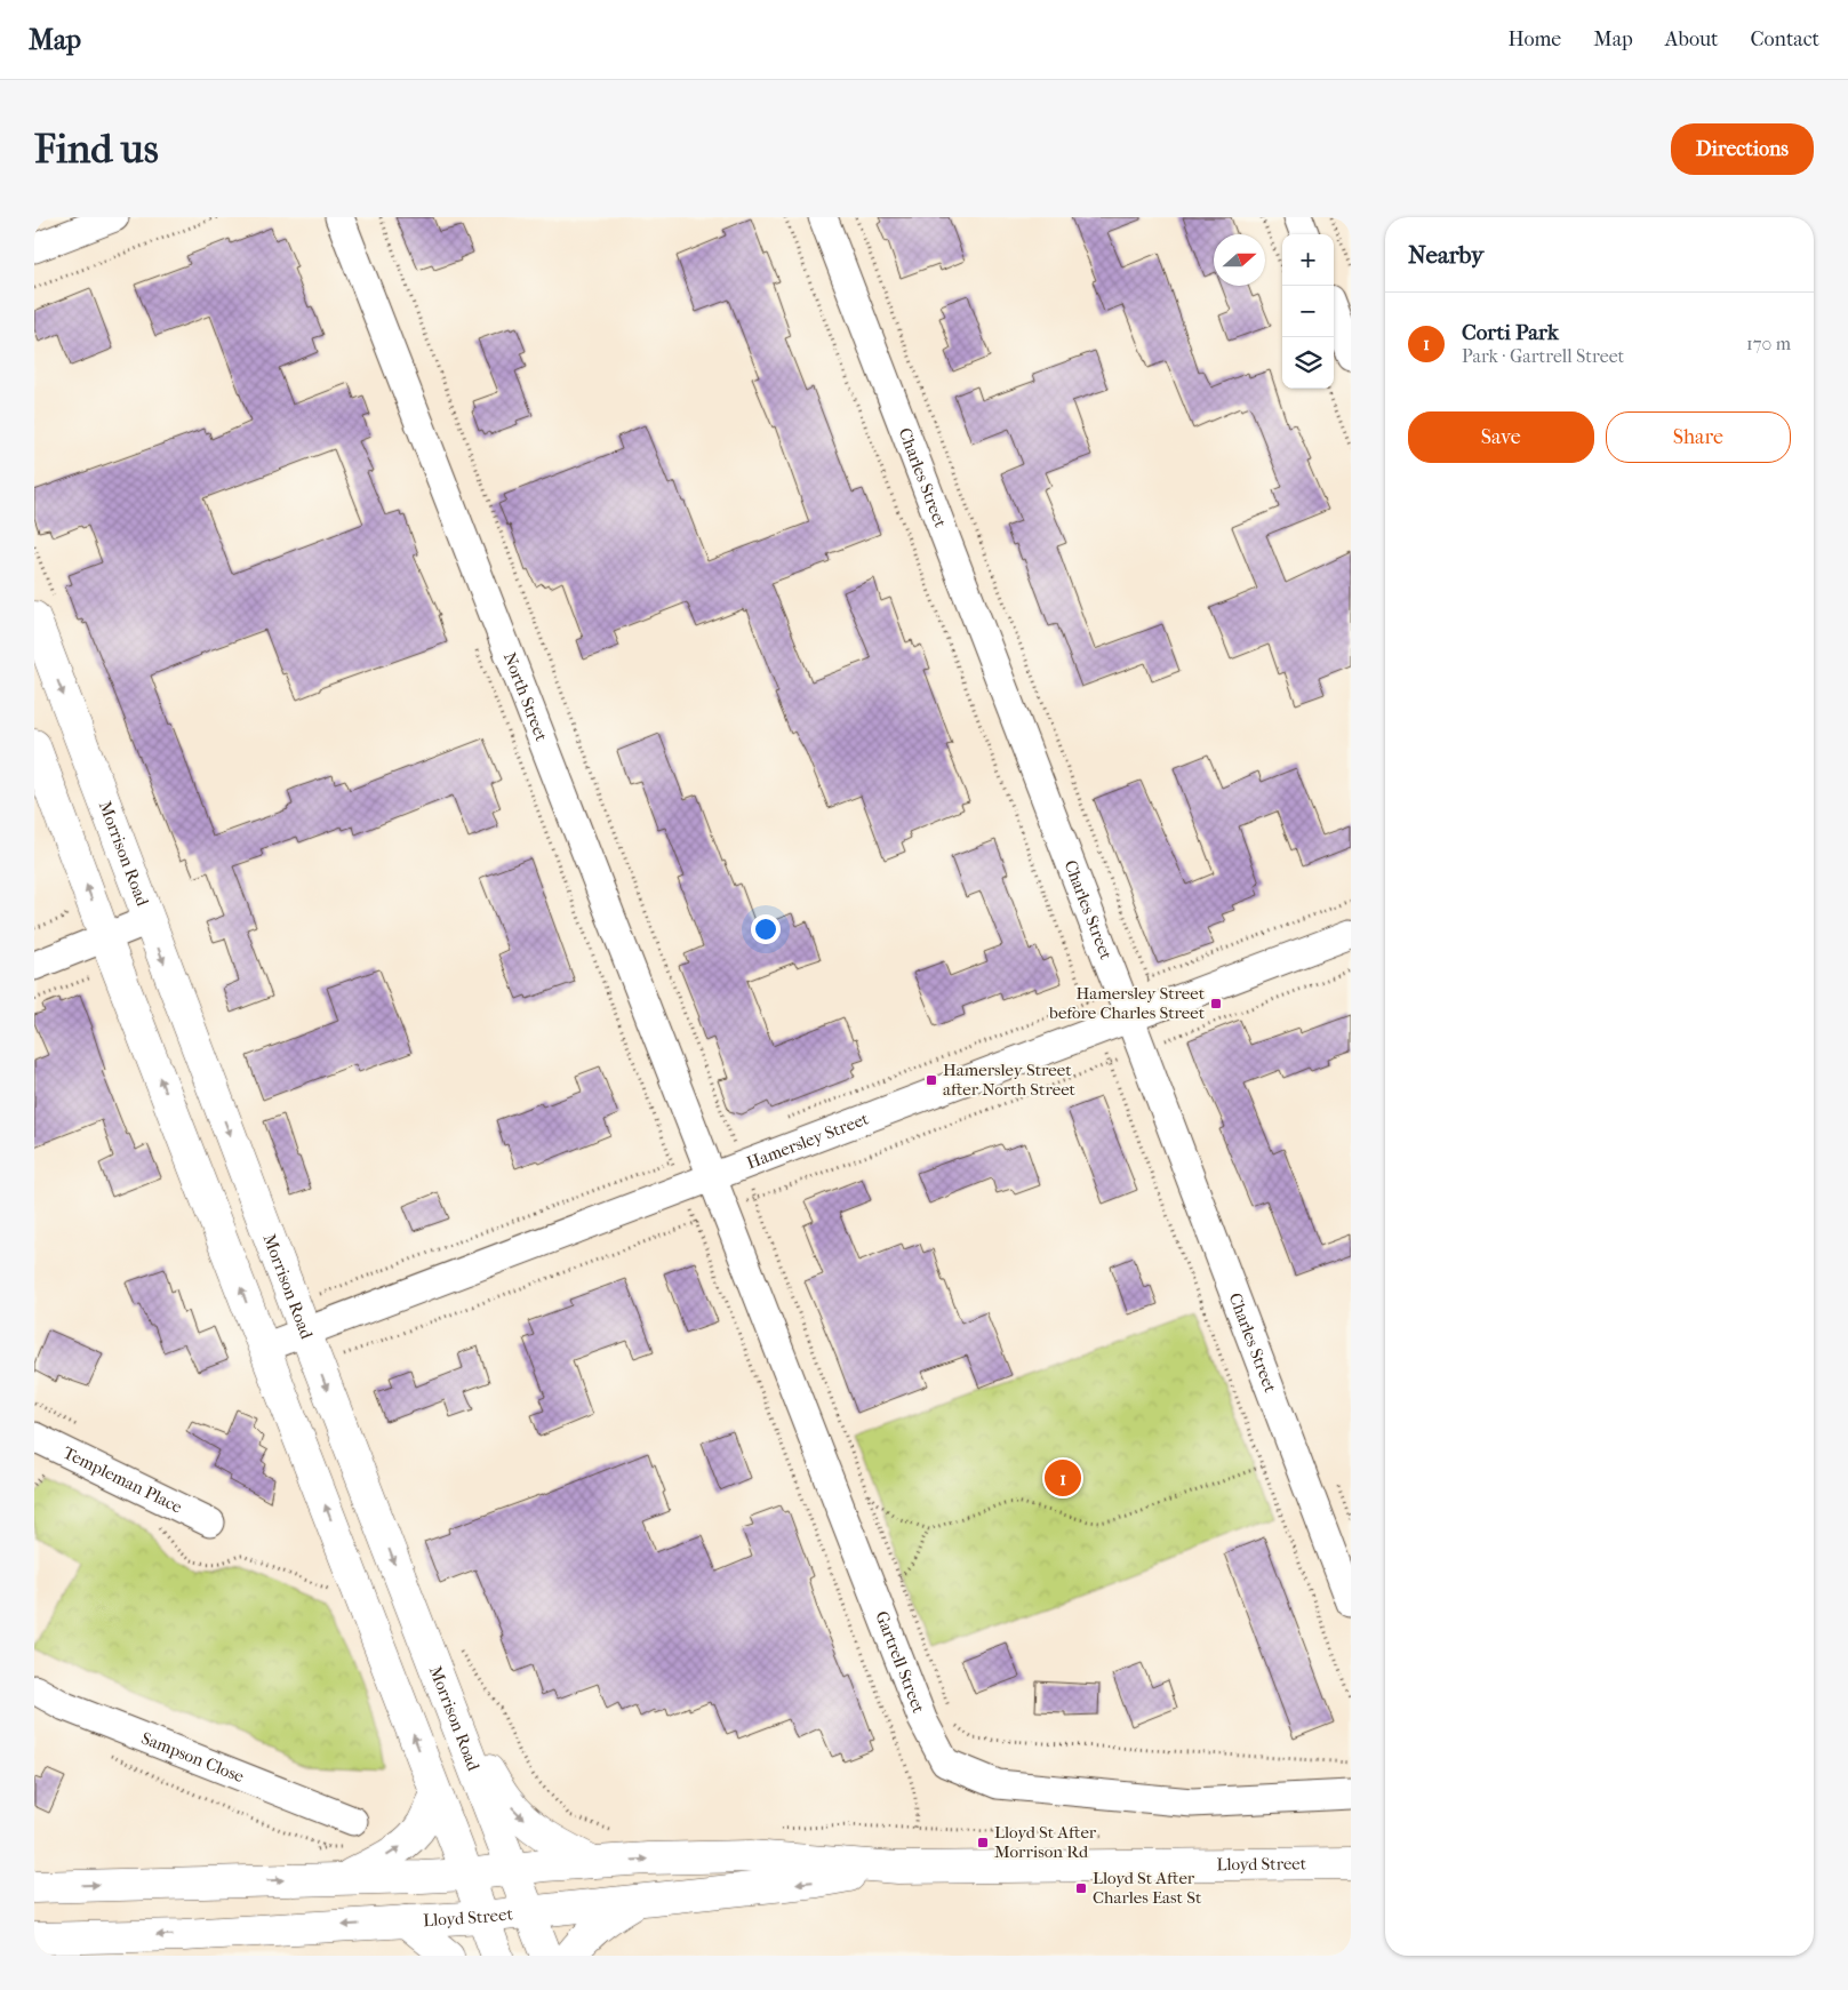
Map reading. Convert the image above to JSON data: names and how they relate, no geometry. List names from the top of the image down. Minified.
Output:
{"streets":{"main road":["Morrison Road","Lloyd Street"],"street":["Charles Street","North Street","Hamersley Street","Templeman Place","Gartrell Street","Sampson Close"]},"crossings":[["Charles Street","Hamersley Street"],["North Street","Hamersley Street"],["North Street","Gartrell Street"],["Morrison Road","Hamersley Street"],["Morrison Road","Lloyd Street"],["Hamersley Street","Gartrell Street"]],"places":{"transit":["Hamersley Street before Charles Street","Hamersley Street after North Street","Lloyd St After Morrison Rd","Lloyd St After Charles East St"]},"north":"right","page":{"header":"Map","nav":["Home","Map","About","Contact"],"buttons":["Directions",["Save","Share"]],"title":"Find us","heading":"Nearby","map_buttons":["+","−"],"list":[{"mark":"1","name":"Corti Park","note":"Park · Gartrell Street","value":"170 m"}],"pins":"1"}}
